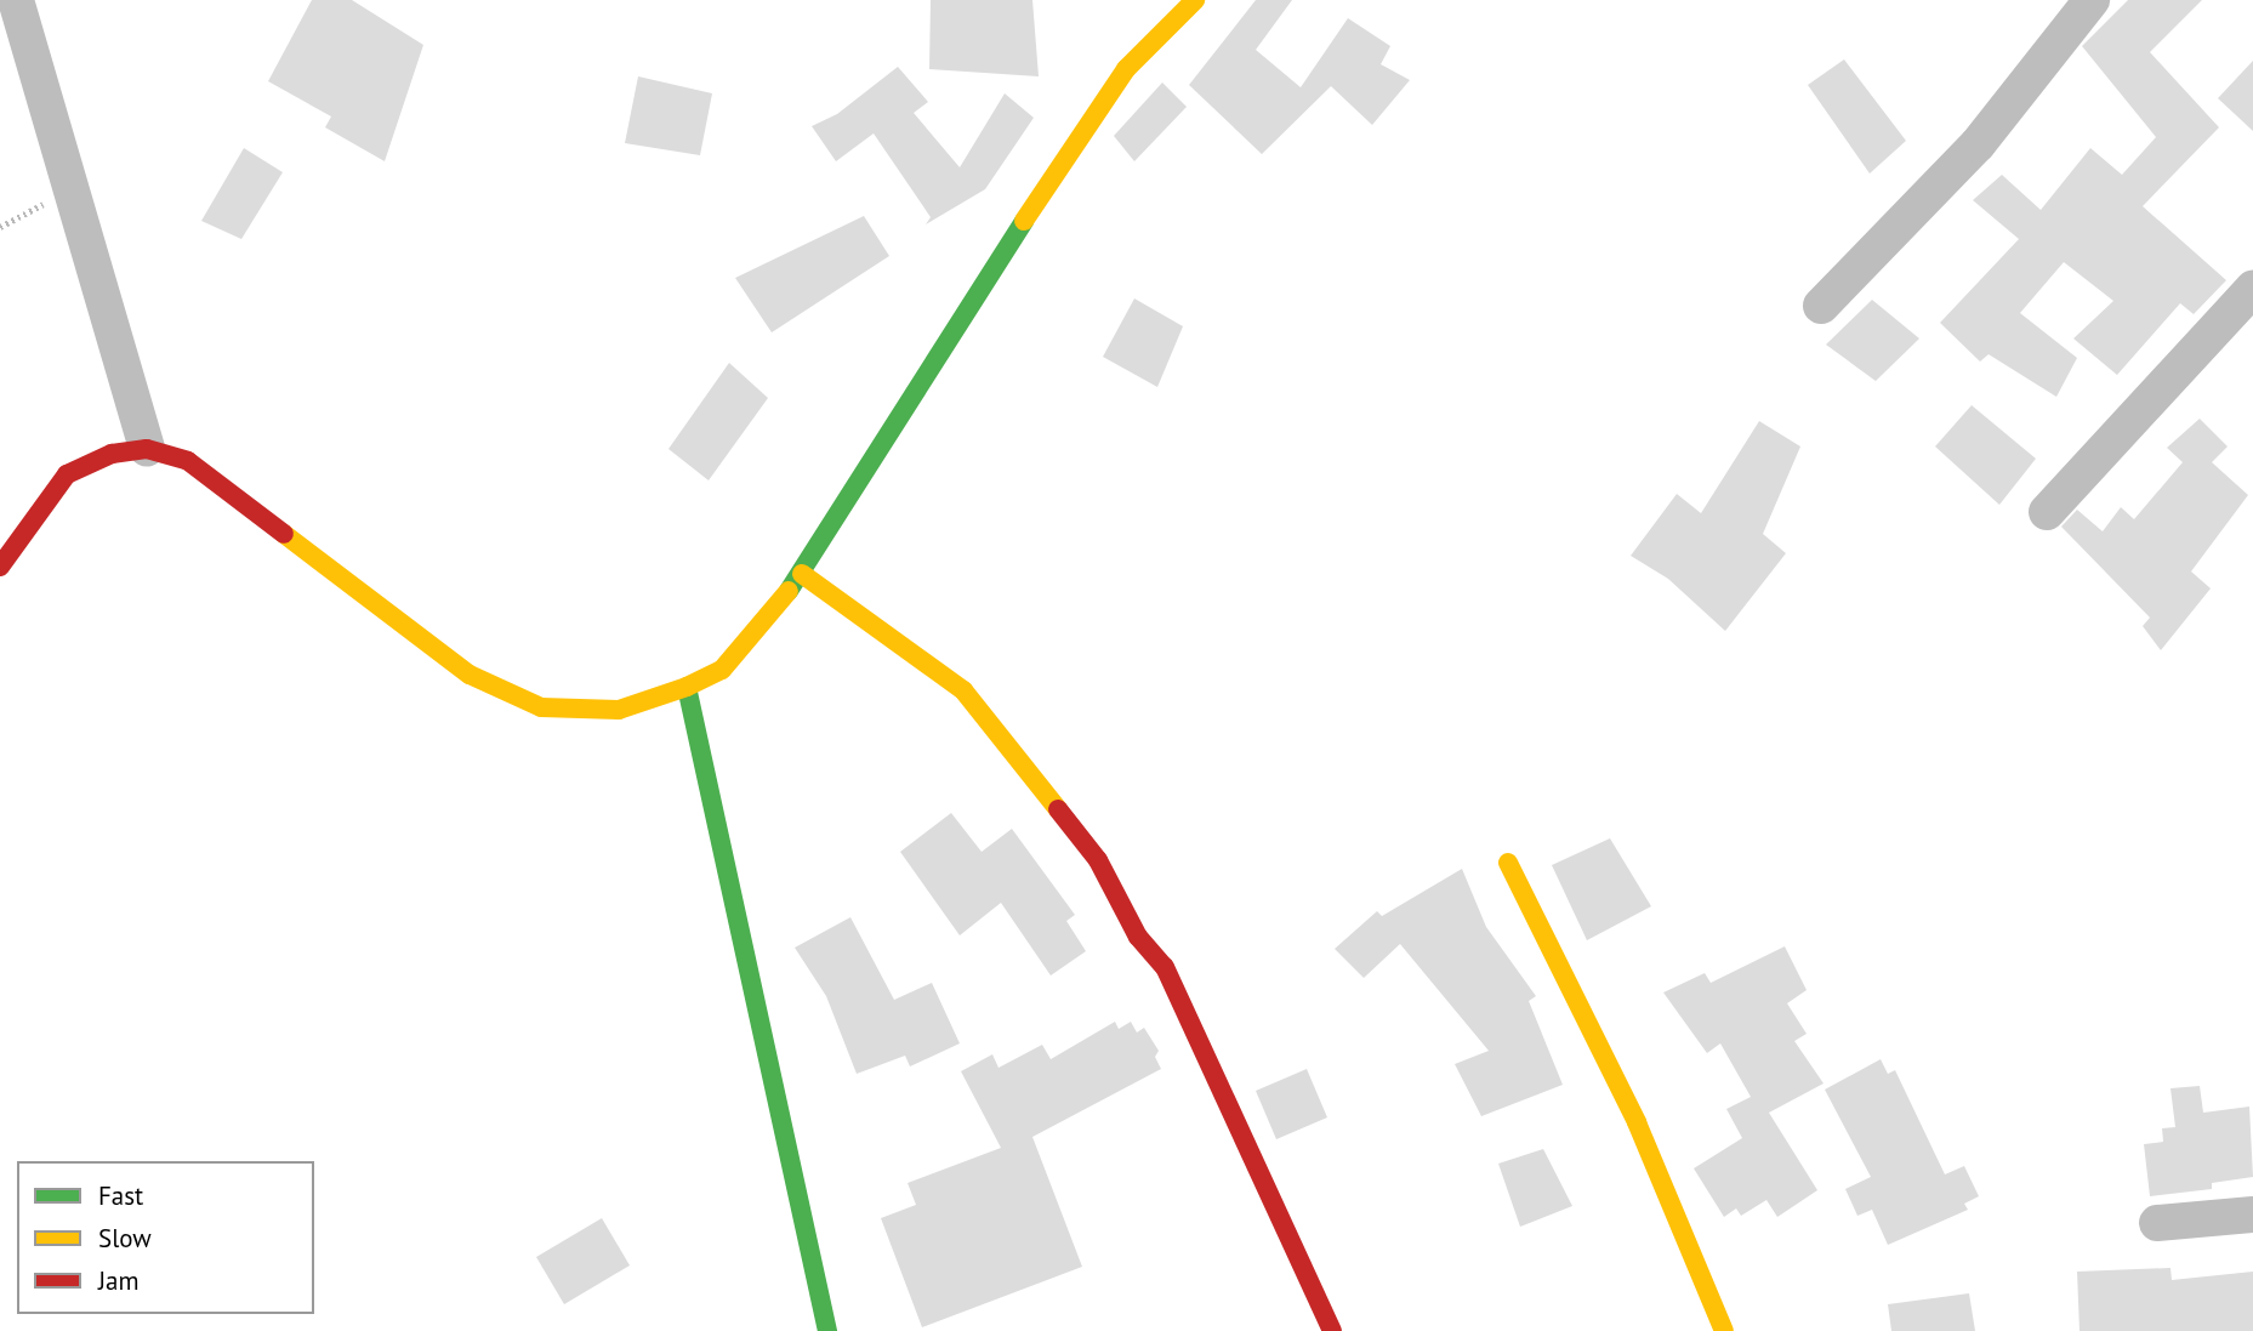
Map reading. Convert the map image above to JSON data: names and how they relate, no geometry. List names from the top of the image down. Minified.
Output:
{"legend":["Fast","Slow","Jam"]}
